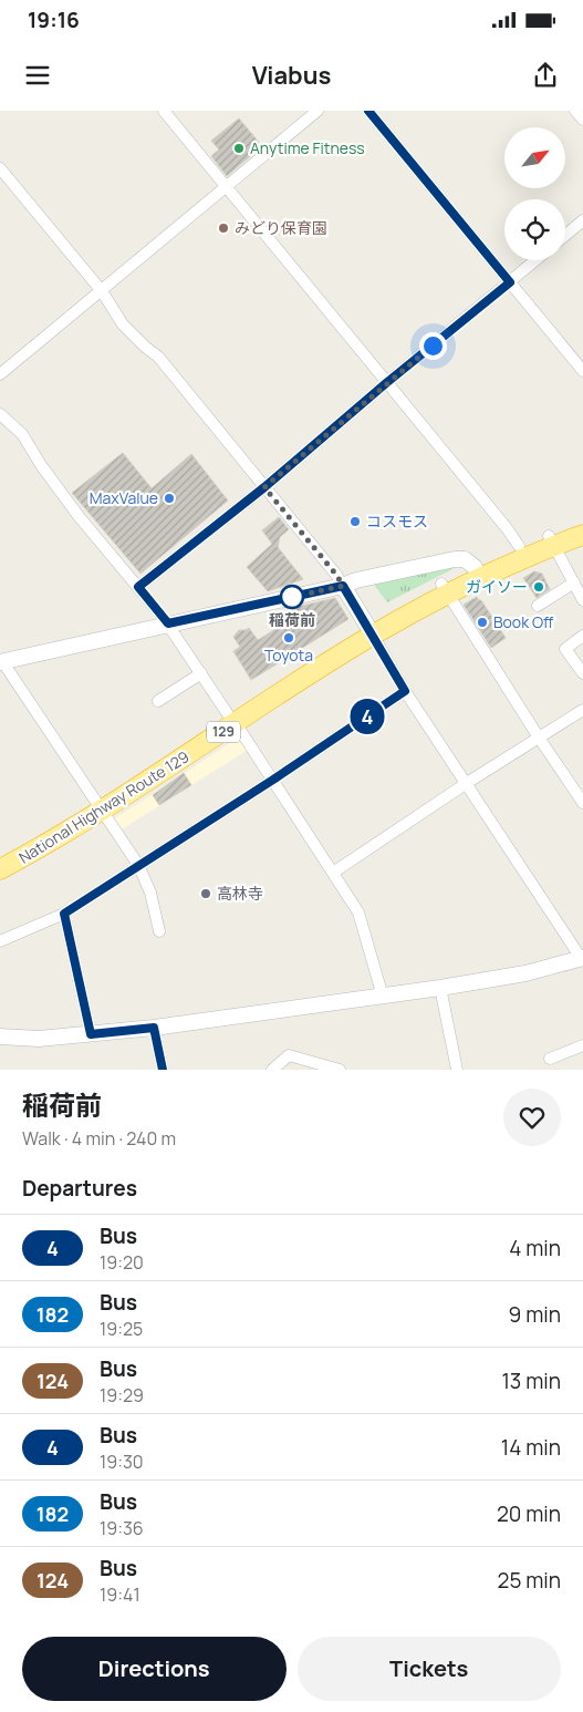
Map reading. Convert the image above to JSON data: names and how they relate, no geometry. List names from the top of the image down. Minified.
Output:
{"streets":{"highway":["129","National Highway Route 129"]},"places":["Anytime Fitness","みどり保育園","MaxValue","コスモス","ガイソー","稲荷前","Book Off","Toyota","高林寺"],"lines":["bus line 4"],"north":"top right","page":{"status":"19:16","header":"Viabus","on_map":"4","heading":[["稲荷前","Walk · 4 min · 240 m"],"Departures"],"list":[{"mark":"4","name":"Bus","note":"19:20","value":"4 min"},{"mark":"182","name":"Bus","note":"19:25","value":"9 min"},{"mark":"124","name":"Bus","note":"19:29","value":"13 min"},{"mark":"4","name":"Bus","note":"19:30","value":"14 min"},{"mark":"182","name":"Bus","note":"19:36","value":"20 min"},{"mark":"124","name":"Bus","note":"19:41","value":"25 min"}],"buttons":["Directions","Tickets"]}}
